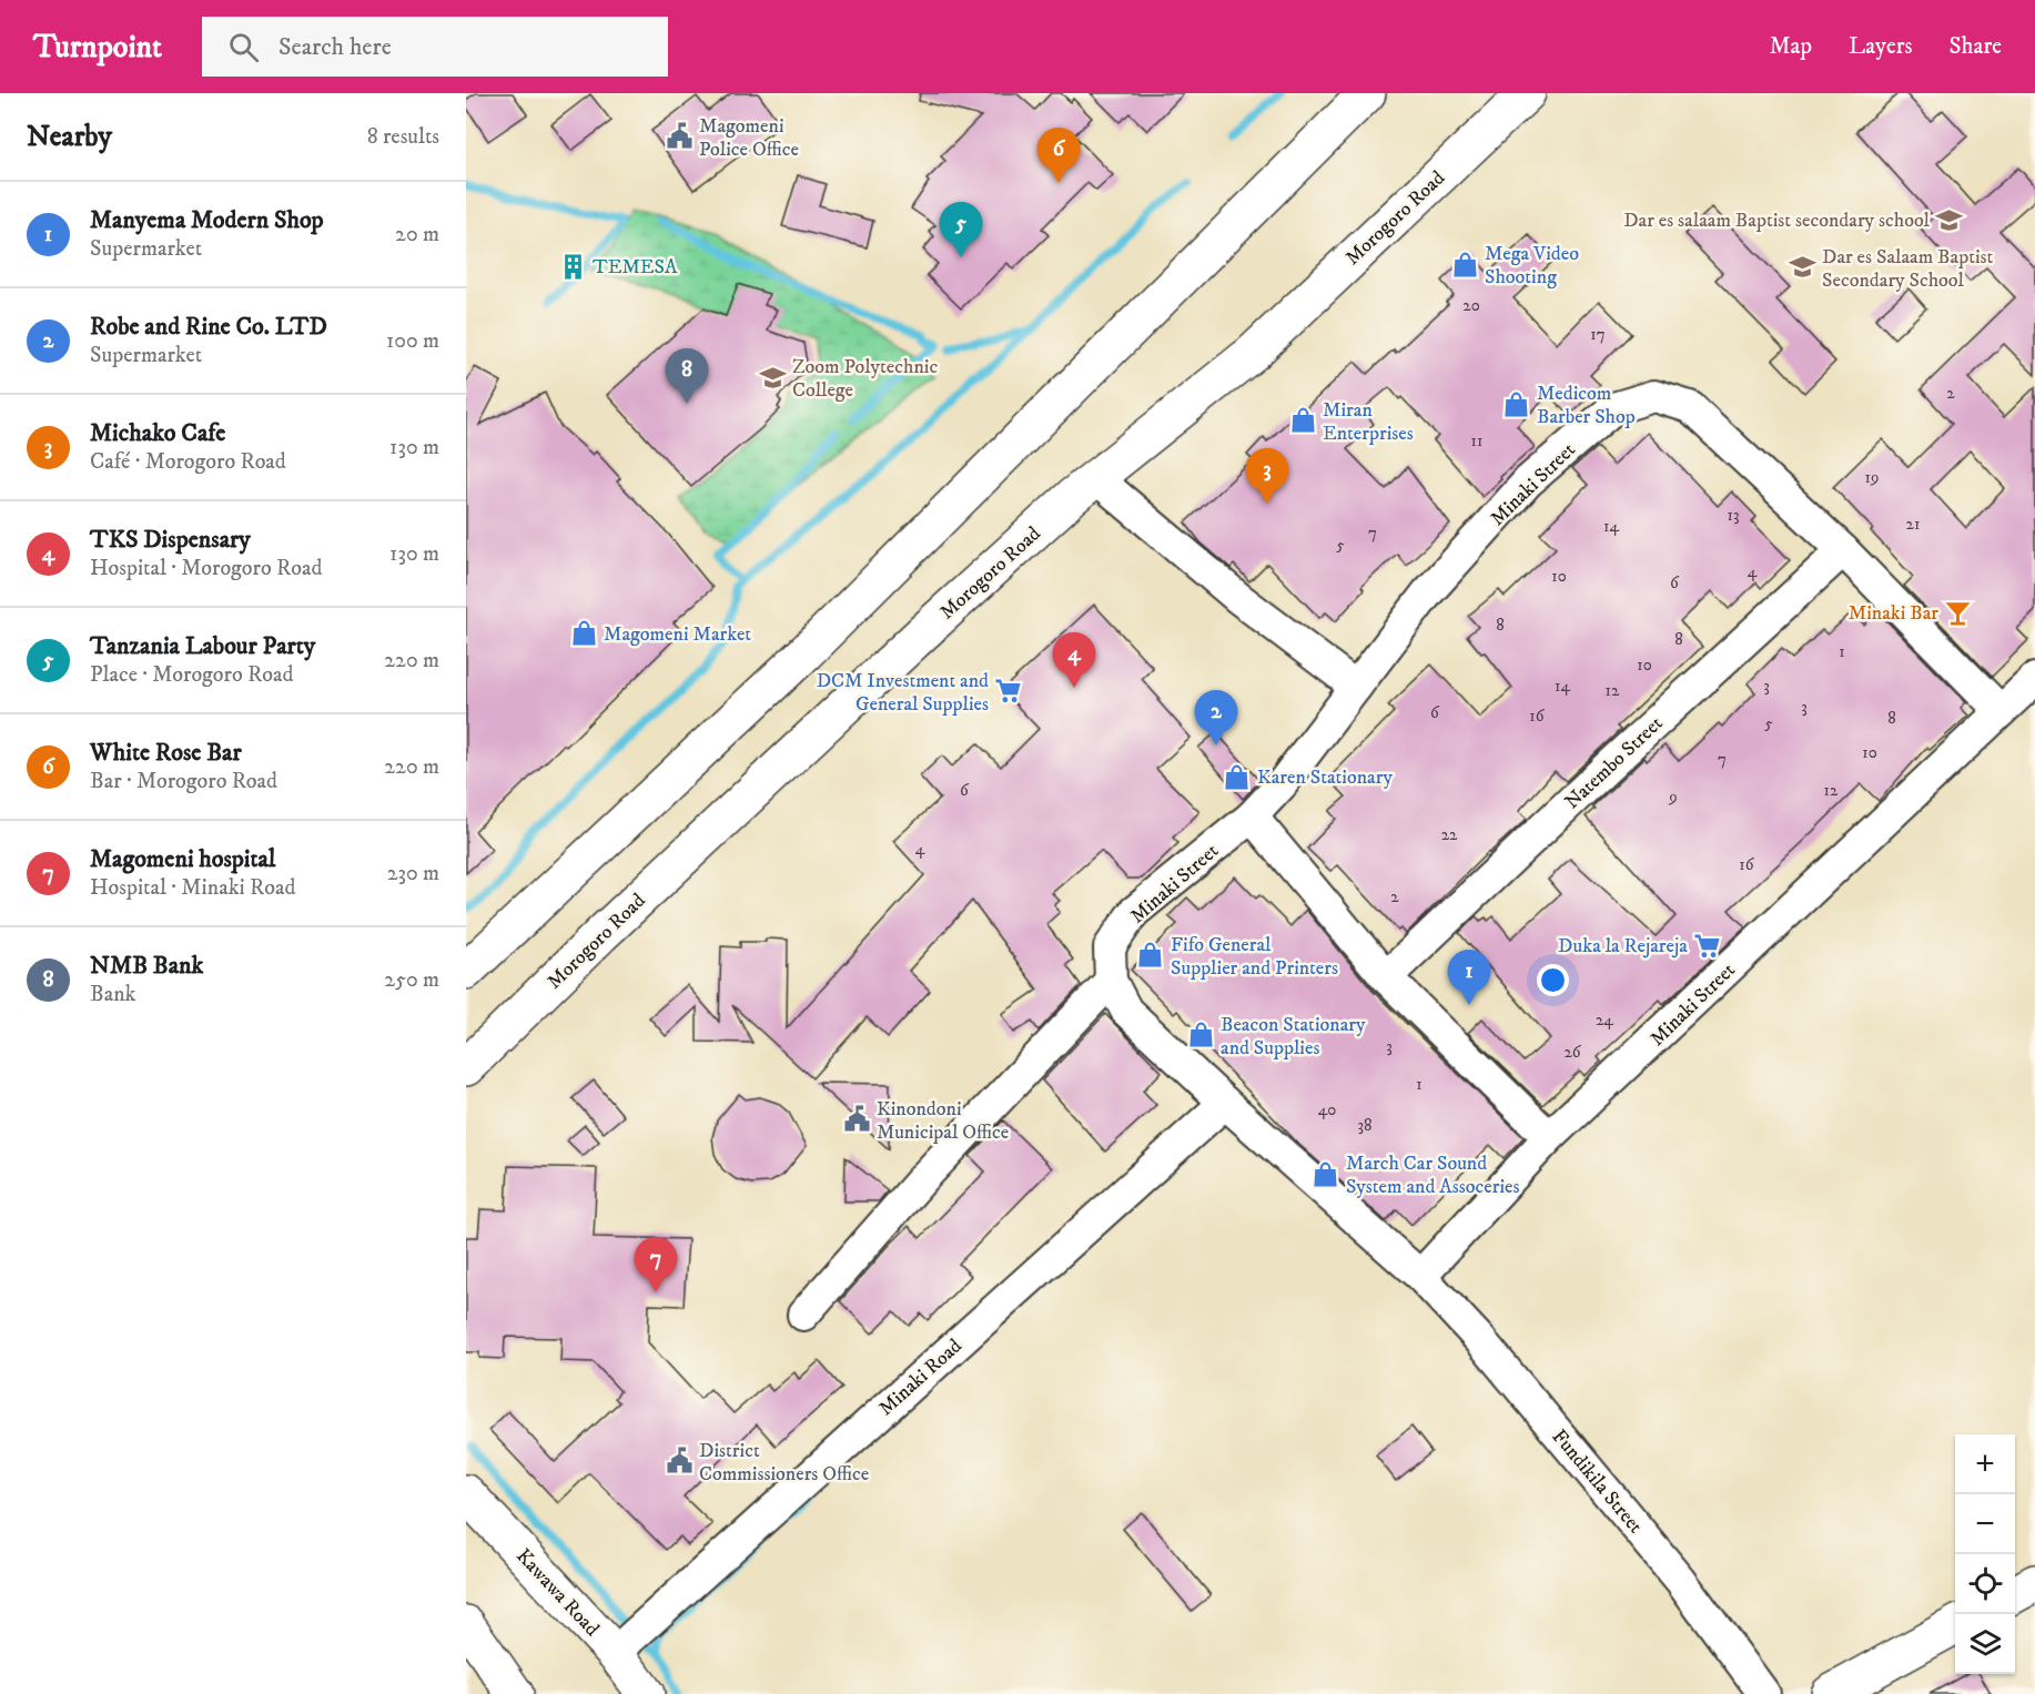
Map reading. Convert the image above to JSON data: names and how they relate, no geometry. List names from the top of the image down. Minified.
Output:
{"streets":{"main road":["Morogoro Road","Kawawa Road"],"street":["Minaki Street","Natembo Street","Minaki Road","Fundikila Street"]},"crossings":[["Minaki Street","Natembo Street"],["Minaki Street","Minaki Road"],["Minaki Street","Fundikila Street"],["Minaki Road","Kawawa Road"]],"places":{"public building":["Magomeni Police Office","Kinondoni Municipal Office","District Commissioners Office"],"school or university":["Dar es salaam Baptist secondary school","Dar es Salaam Baptist Secondary School","Zoom Polytechnic College"],"shop":["Mega Video Shooting","Medicom Barber Shop","Miran Enterprises","Magomeni Market","Karen Stationary","Fifo General Supplier and Printers","Beacon Stationary and Supplies","March Car Sound System and Assoceries"],"building":["TEMESA"],"bar":["Minaki Bar"],"supermarket":["DCM Investment and General Supplies","Duka la Rejareja"]},"house_numbers":["20","17","2","11","19","13","21","14","7","5","4","10","6","8","8","1","10","14","3","12","3","6","16","8","5","10","7","6","12","9","22","4","16","2","24","3","26","1","40","38"],"page":{"header":"Turnpoint","search":"Search here","nav":["Map","Layers","Share"],"heading":["Nearby","8 results"],"pins":["6","5","8","3","4","2","1","7"],"list":[{"mark":"1","name":"Manyema Modern Shop","note":"Supermarket","value":"20 m"},{"mark":"2","name":"Robe and Rine Co. LTD","note":"Supermarket","value":"100 m"},{"mark":"3","name":"Michako Cafe","note":"Café · Morogoro Road","value":"130 m"},{"mark":"4","name":"TKS Dispensary","note":"Hospital · Morogoro Road","value":"130 m"},{"mark":"5","name":"Tanzania Labour Party","note":"Place · Morogoro Road","value":"220 m"},{"mark":"6","name":"White Rose Bar","note":"Bar · Morogoro Road","value":"220 m"},{"mark":"7","name":"Magomeni hospital","note":"Hospital · Minaki Road","value":"230 m"},{"mark":"8","name":"NMB Bank","note":"Bank","value":"250 m"}],"map_buttons":["+","−"]}}
